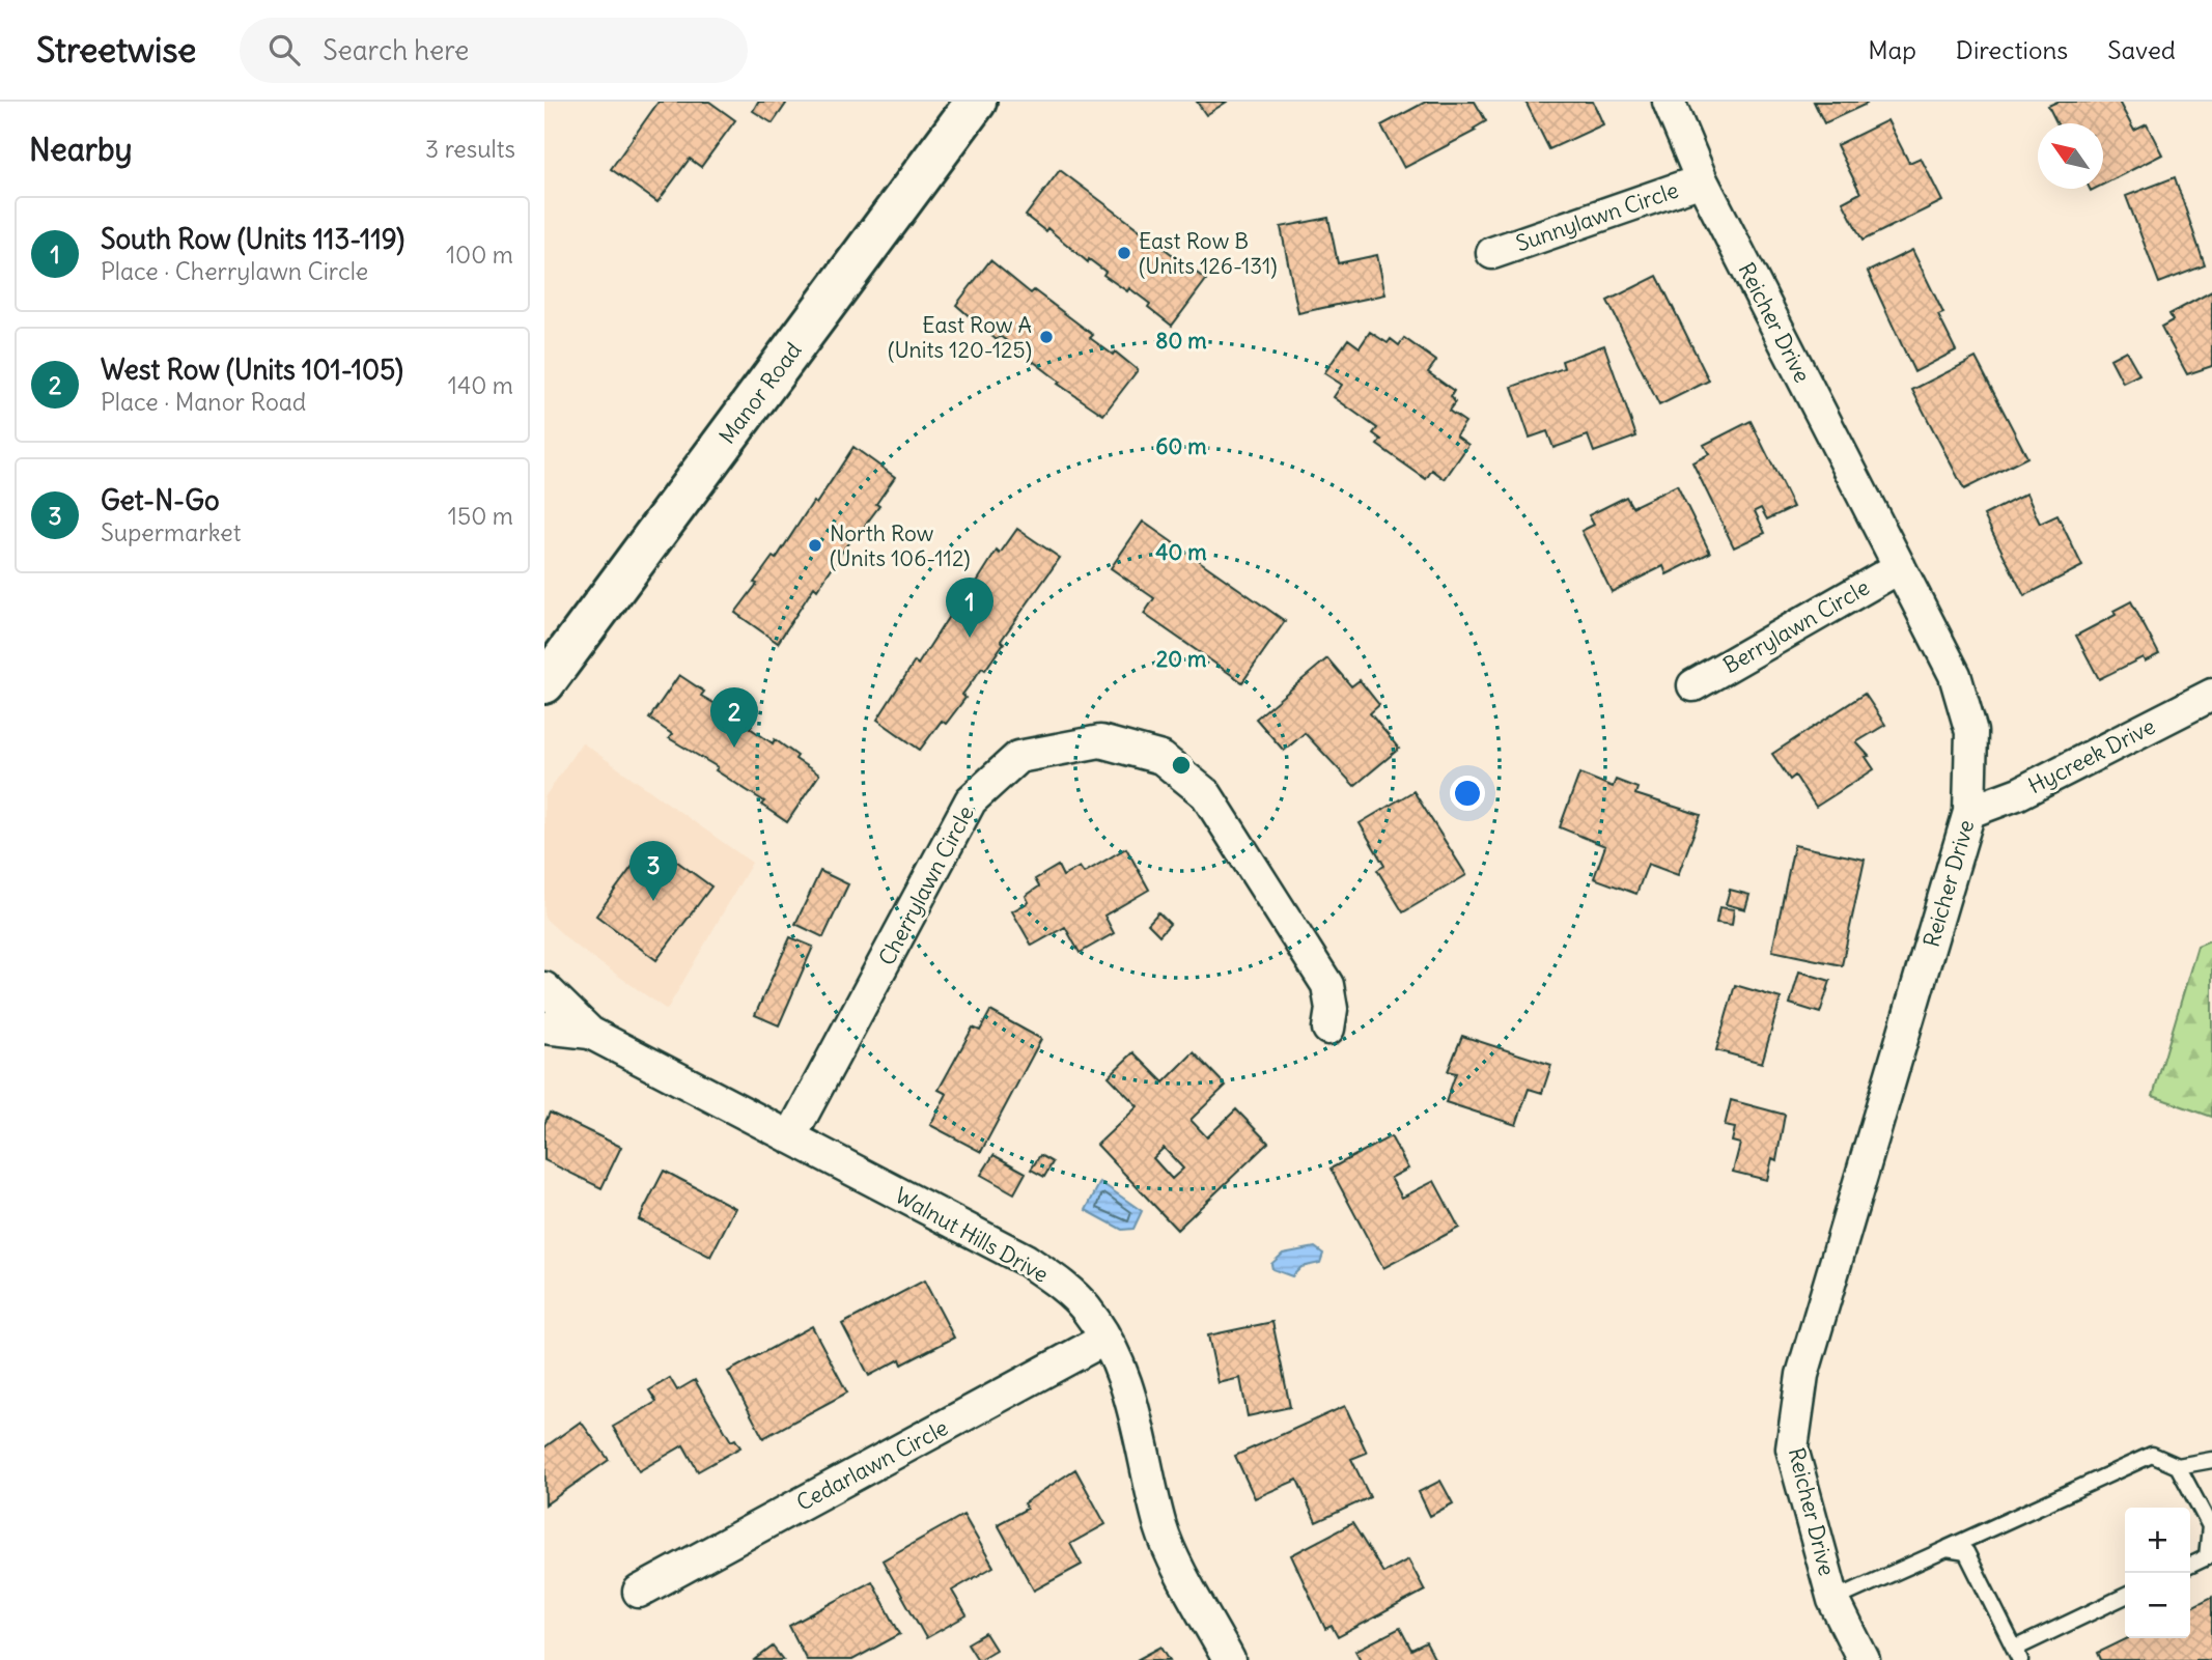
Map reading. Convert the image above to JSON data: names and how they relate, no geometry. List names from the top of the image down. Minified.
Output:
{"streets":{"main road":["Manor Road"],"street":["Sunnylawn Circle","Reicher Drive","Berrylawn Circle","Hycreek Drive","Cherrylawn Circle","Walnut Hills Drive","Cedarlawn Circle"]},"crossings":[["Sunnylawn Circle","Reicher Drive"],["Reicher Drive","Berrylawn Circle"],["Reicher Drive","Hycreek Drive"],["Cherrylawn Circle","Walnut Hills Drive"],["Walnut Hills Drive","Cedarlawn Circle"]],"places":["East Row B (Units 126-131)","East Row A (Units 120-125)","North Row (Units 106-112)"],"north":"top left","page":{"header":"Streetwise","search":"Search here","nav":["Map","Directions","Saved"],"heading":["Nearby","3 results"],"list":[{"mark":"1","name":"South Row (Units 113-119)","note":"Place · Cherrylawn Circle","value":"100 m"},{"mark":"2","name":"West Row (Units 101-105)","note":"Place · Manor Road","value":"140 m"},{"mark":"3","name":"Get-N-Go","note":"Supermarket","value":"150 m"}],"pins":["1","2","3"],"map_buttons":["+","−"]},"rings":["80 m","60 m","40 m","20 m"]}
